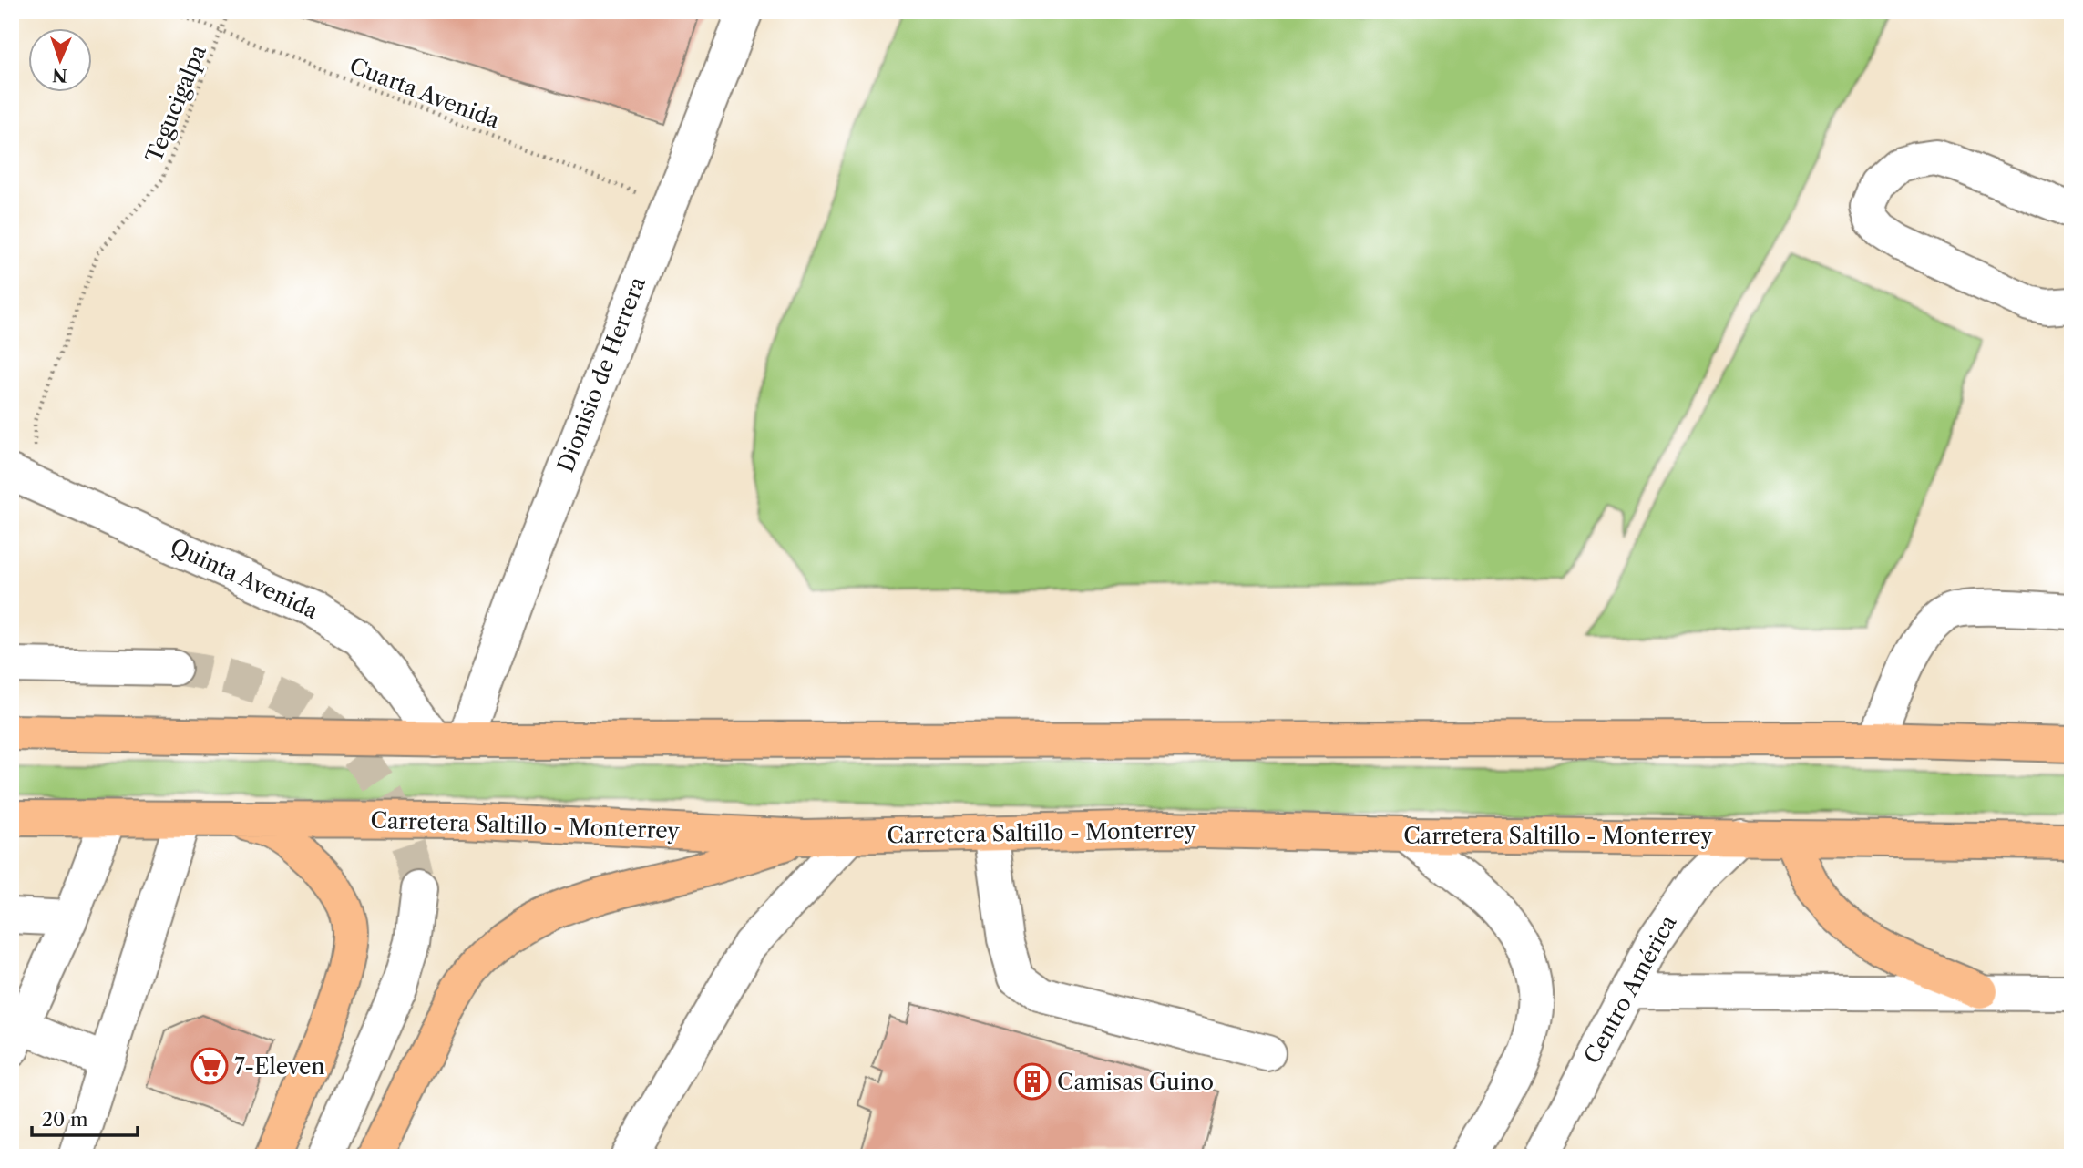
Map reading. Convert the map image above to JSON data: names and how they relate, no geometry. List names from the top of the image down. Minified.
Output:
{"streets":{"main road":["Carretera Saltillo - Monterrey"],"street":["Dionisio de Herrera","Quinta Avenida","Centro América"],"path":["Cuarta Avenida","Tegucigalpa"]},"crossings":[["Cuarta Avenida","Tegucigalpa"],["Cuarta Avenida","Dionisio de Herrera"],["Tegucigalpa","Quinta Avenida"],["Dionisio de Herrera","Quinta Avenida"],["Carretera Saltillo - Monterrey","Centro América"]],"places":{"supermarket":["7-Eleven"],"building":["Camisas Guino"]},"scale_bar":"20 m","north":"bottom"}
